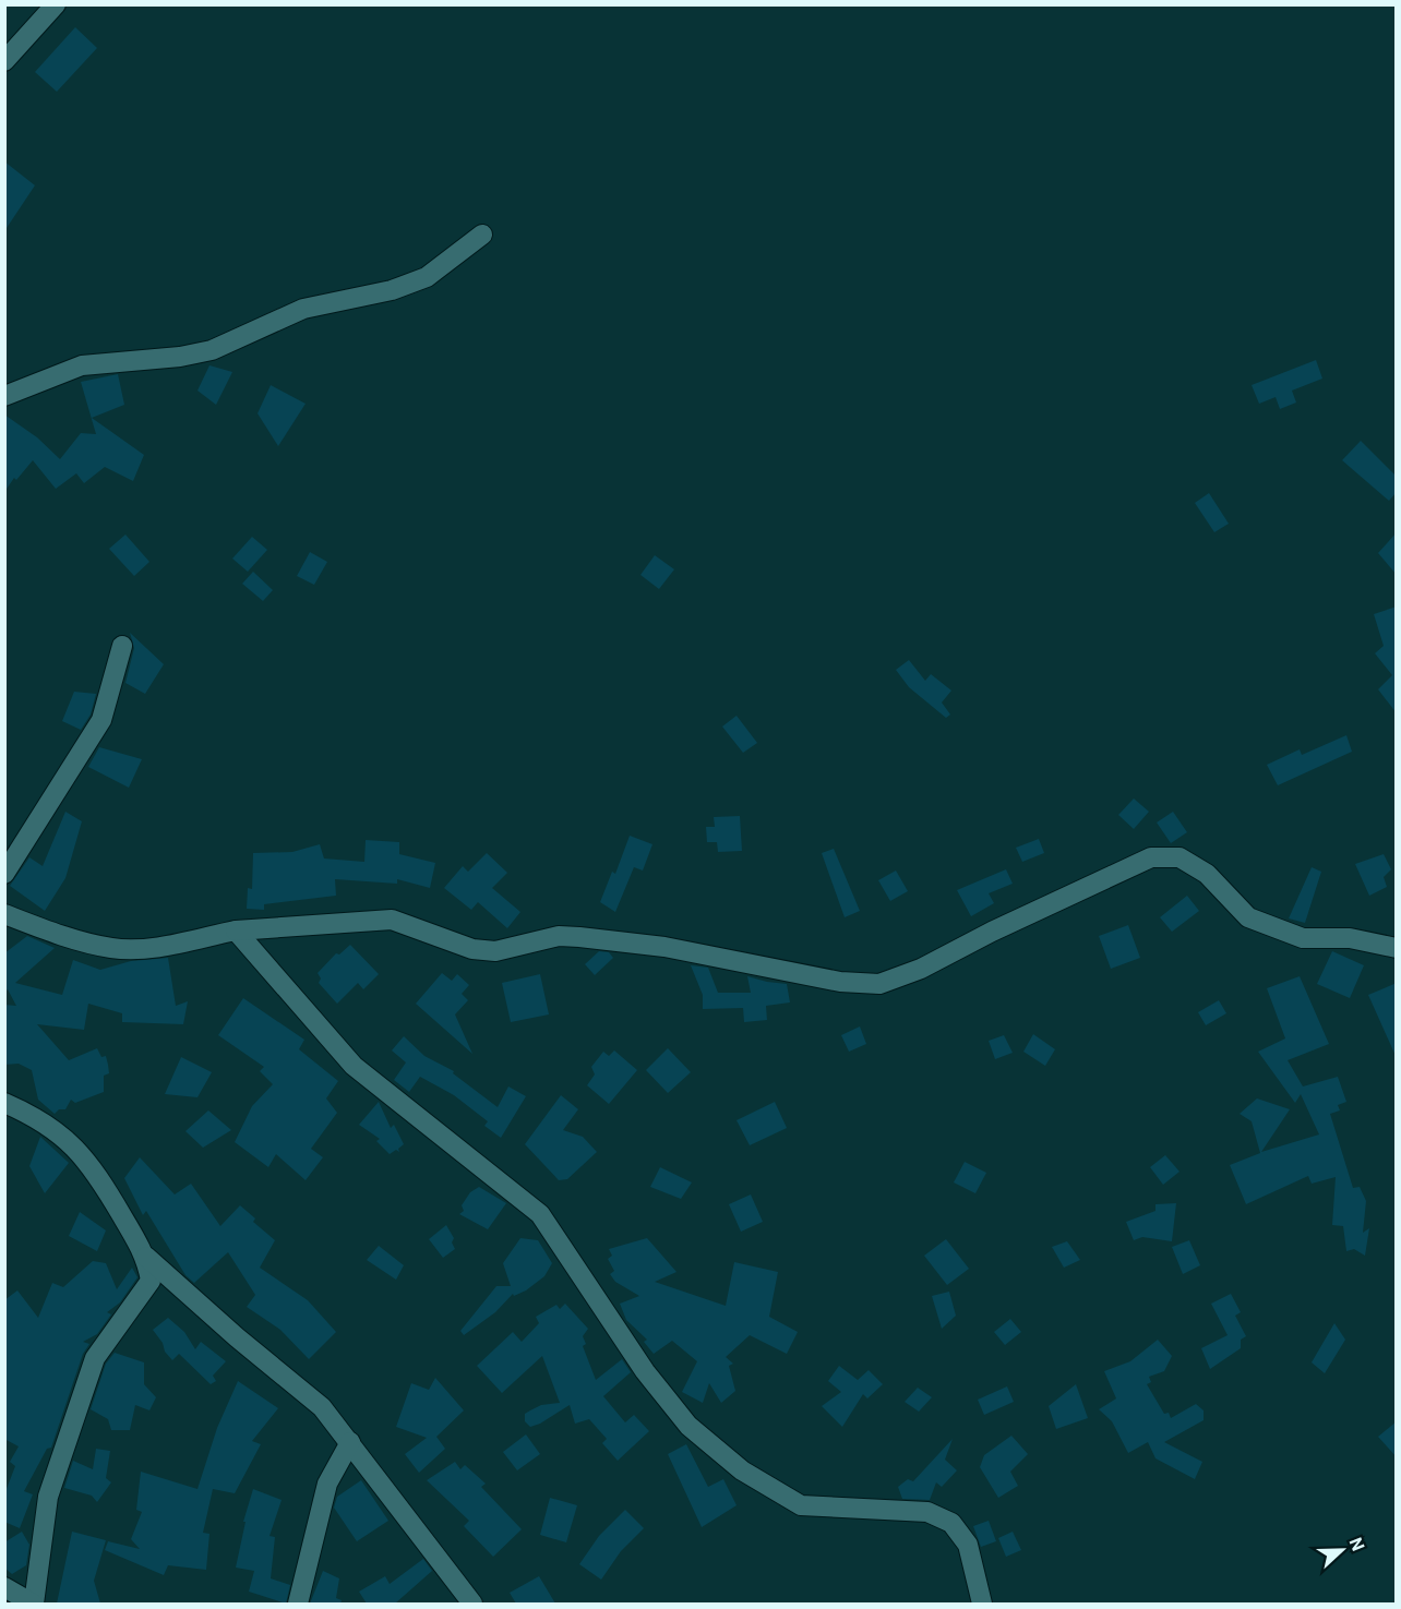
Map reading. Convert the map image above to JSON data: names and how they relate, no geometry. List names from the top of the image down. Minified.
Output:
{"north":"right"}
